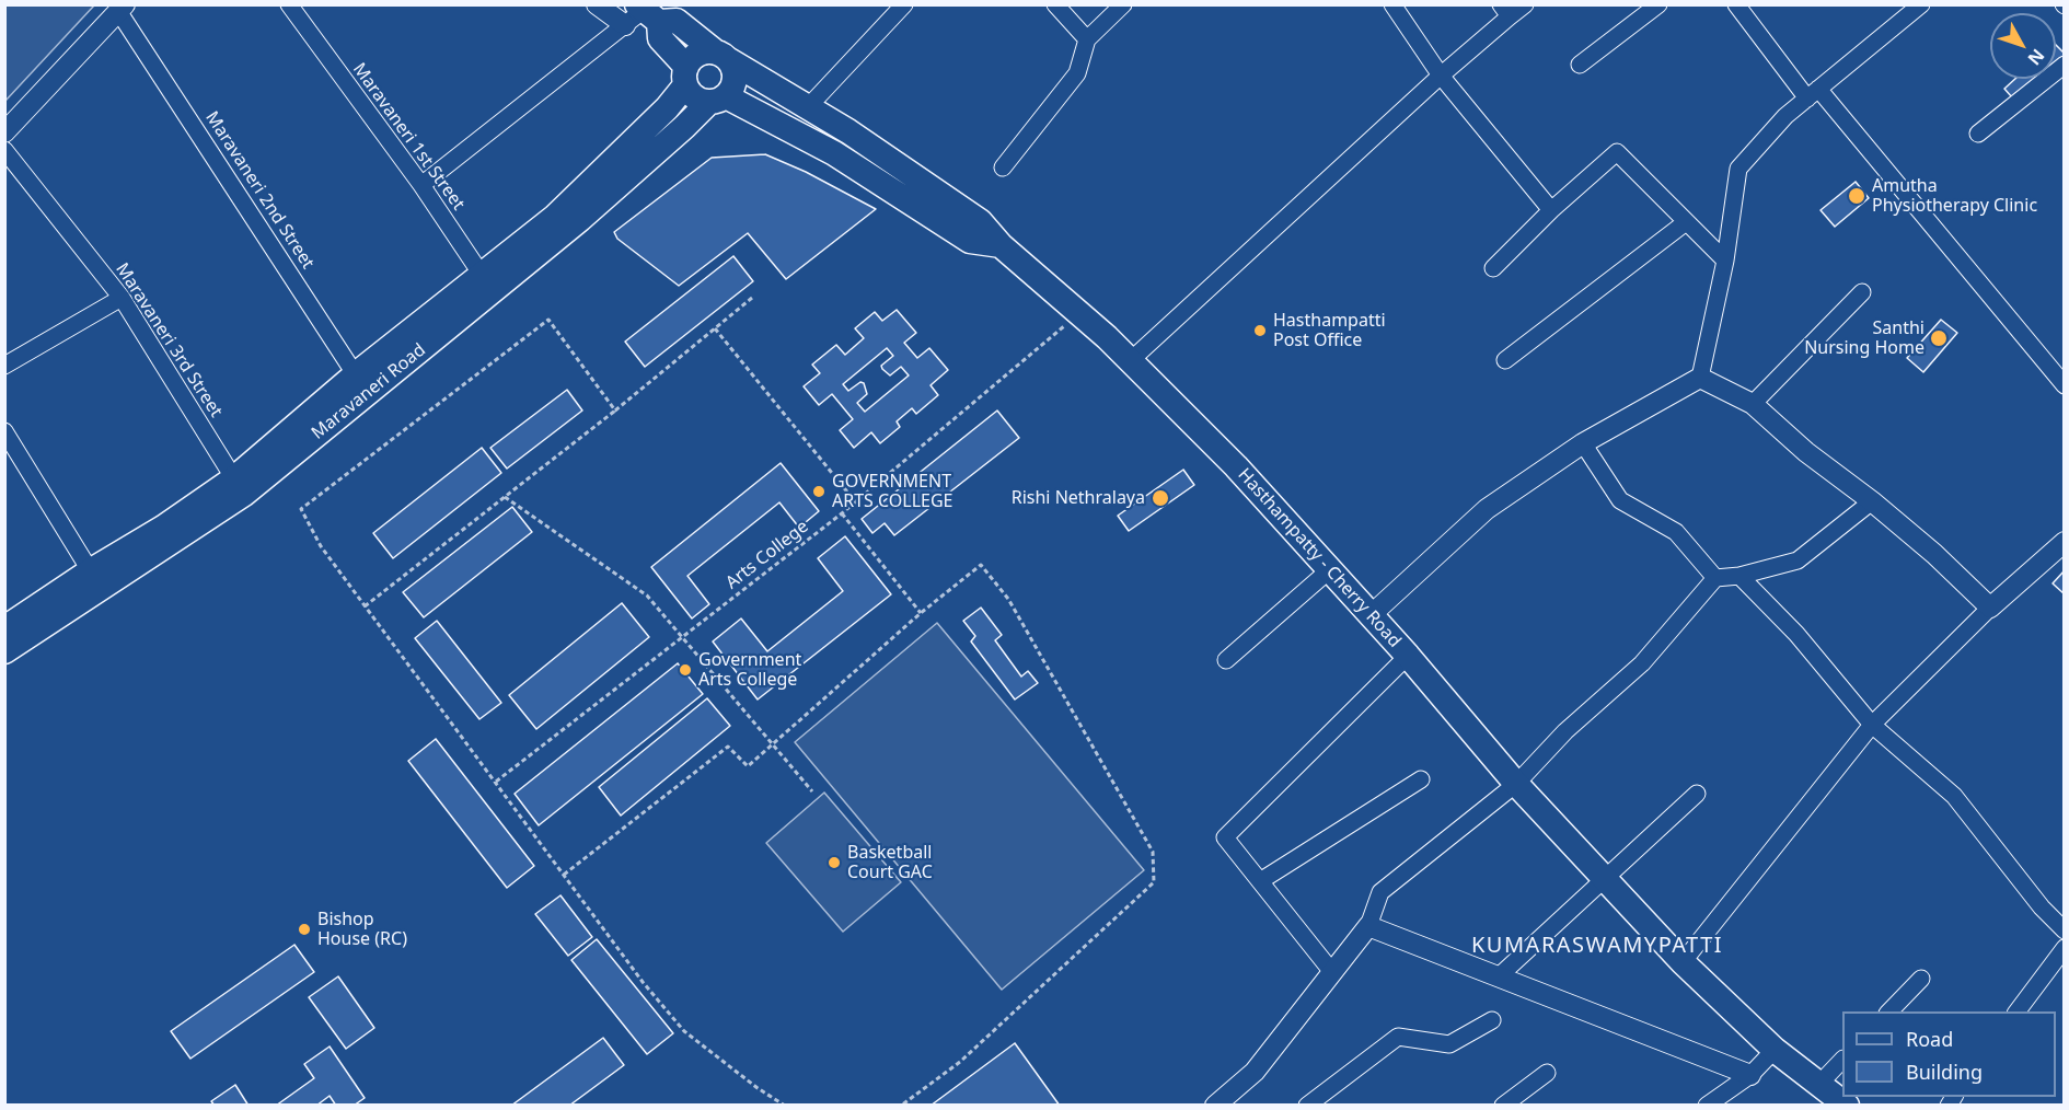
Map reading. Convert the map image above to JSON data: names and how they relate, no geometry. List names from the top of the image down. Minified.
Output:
{"streets":{"main road":["Maravaneri Road","Hasthampatty - Cherry Road"],"street":["Maravaneri 1st Street","Maravaneri 2nd Street","Maravaneri 3rd Street"],"path":["Arts College"]},"crossings":[["Maravaneri 1st Street","Maravaneri Road"],["Maravaneri 2nd Street","Maravaneri Road"],["Maravaneri 3rd Street","Maravaneri Road"],["Maravaneri Road","Hasthampatty - Cherry Road"],["Arts College","Hasthampatty - Cherry Road"]],"districts":["KUMARASWAMYPATTI"],"places":["Amutha Physiotherapy Clinic","Hasthampatti Post Office","Santhi Nursing Home","GOVERNMENT ARTS COLLEGE","Rishi Nethralaya","Government Arts College","Basketball Court GAC","Bishop House (RC)"],"legend":["Road","Building"],"north":"bottom right"}
